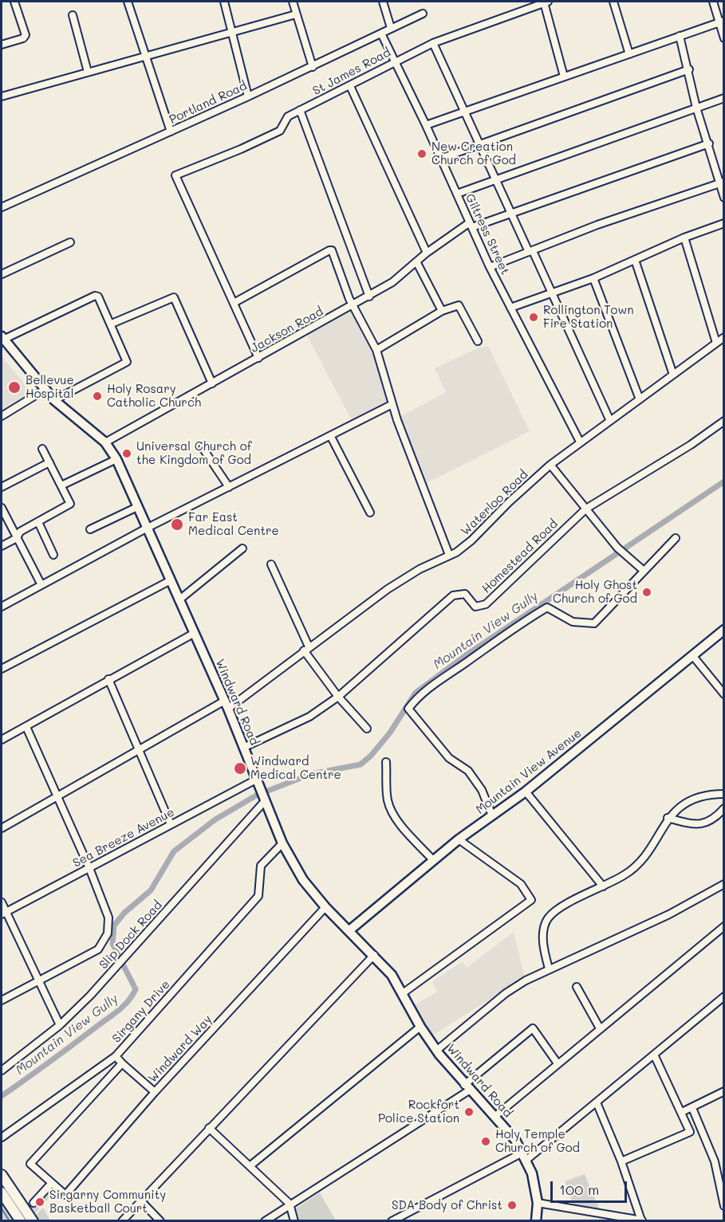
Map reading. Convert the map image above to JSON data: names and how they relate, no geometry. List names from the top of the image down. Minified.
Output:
{"streets":{"main road":["Windward Road","Mountain View Avenue"],"street":["St James Road","Portland Road","Giltress Street","Jackson Road","Waterloo Road","Homestead Road","Sea Breeze Avenue","Slip Dock Road","Sirgany Drive","Windward Way"]},"crossings":[["St James Road","Giltress Street"],["Portland Road","Giltress Street"],["Giltress Street","Jackson Road"],["Giltress Street","Waterloo Road"],["Jackson Road","Windward Road"],["Waterloo Road","Windward Road"],["Homestead Road","Windward Road"],["Windward Road","Mountain View Avenue"],["Windward Road","Sea Breeze Avenue"],["Windward Road","Slip Dock Road"],["Windward Road","Sirgany Drive"],["Windward Road","Windward Way"],["Sirgany Drive","Windward Way"]],"water":["Mountain View Gully"],"places":["New Creation Church of God","Rollington Town Fire Station","Bellevue Hospital","Holy Rosary Catholic Church","Universal Church of the Kingdom of God","Far East Medical Centre","Holy Ghost Church of God","Windward Medical Centre","Rockfort Police Station","Holy Temple Church of God","Sirgarny Community Basketball Court","SDA Body of Christ"],"scale_bar":"100 m"}
